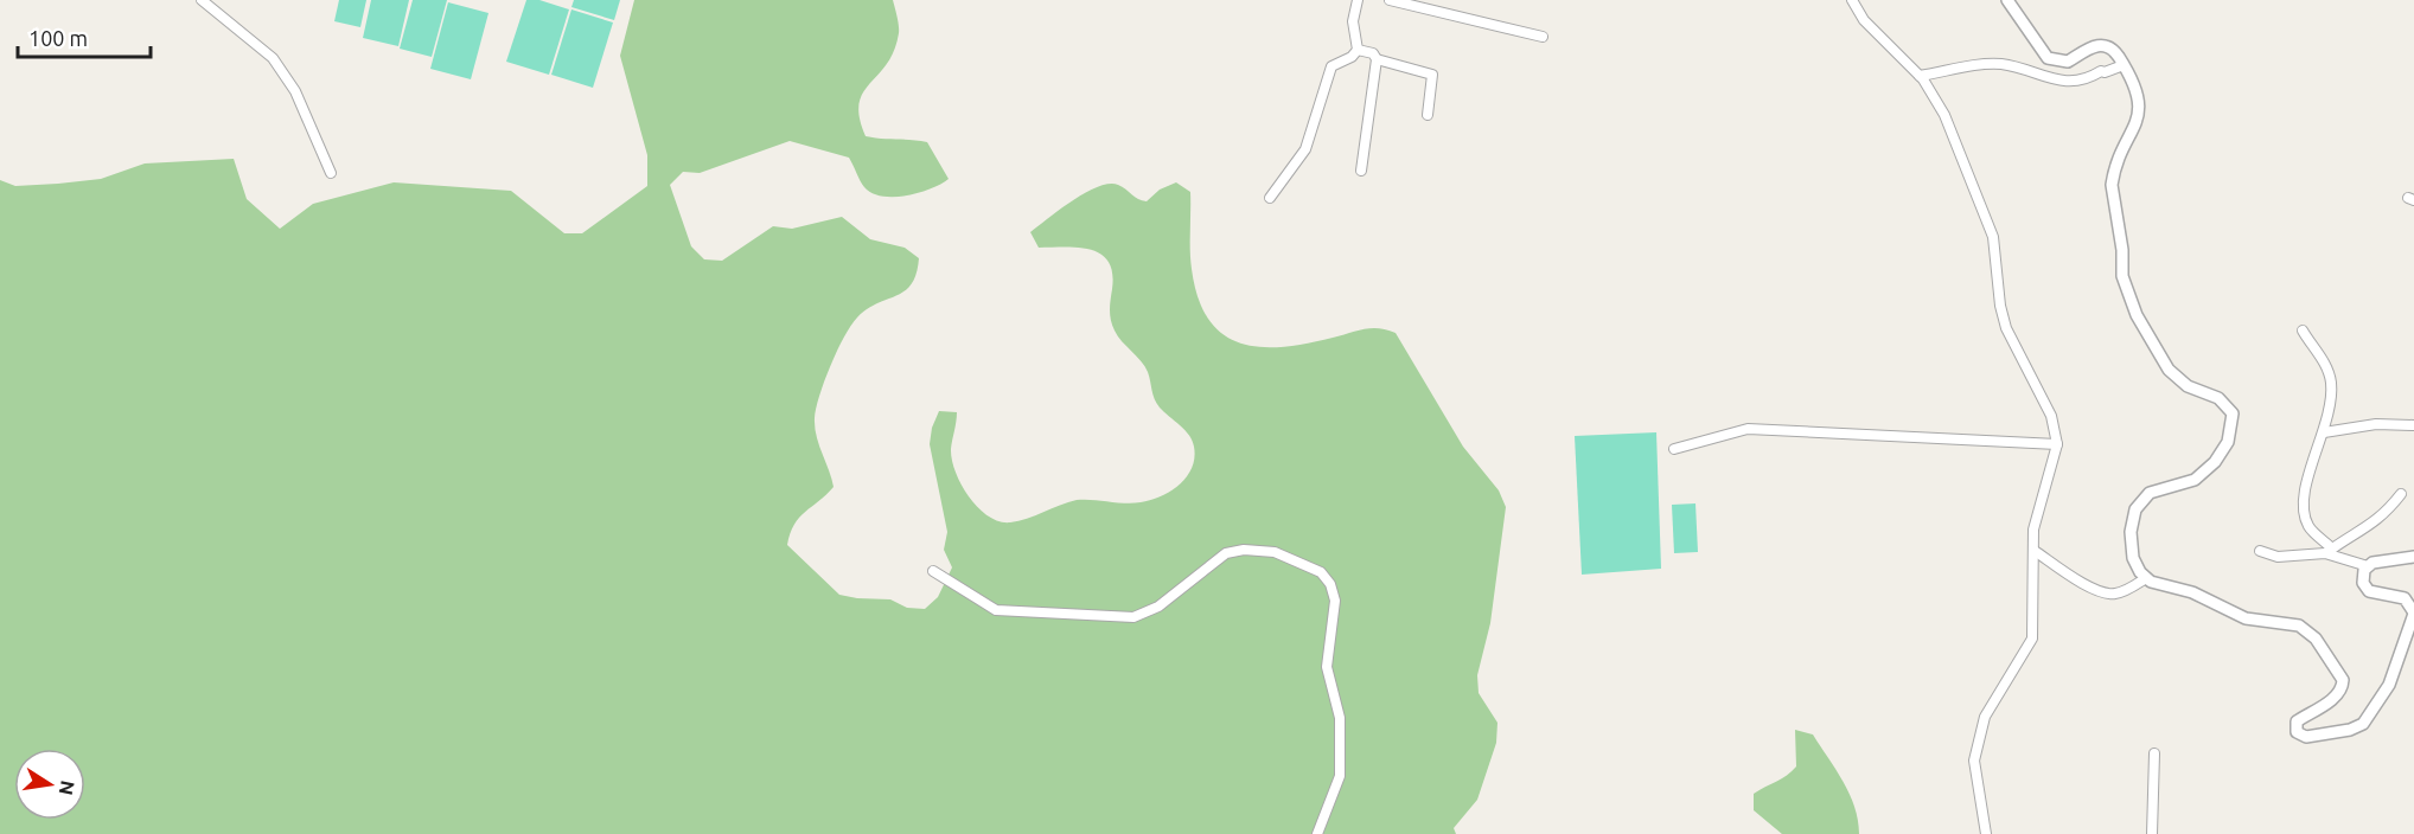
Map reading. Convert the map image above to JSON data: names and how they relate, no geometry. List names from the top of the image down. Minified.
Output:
{"scale_bar":"100 m","north":"right"}
